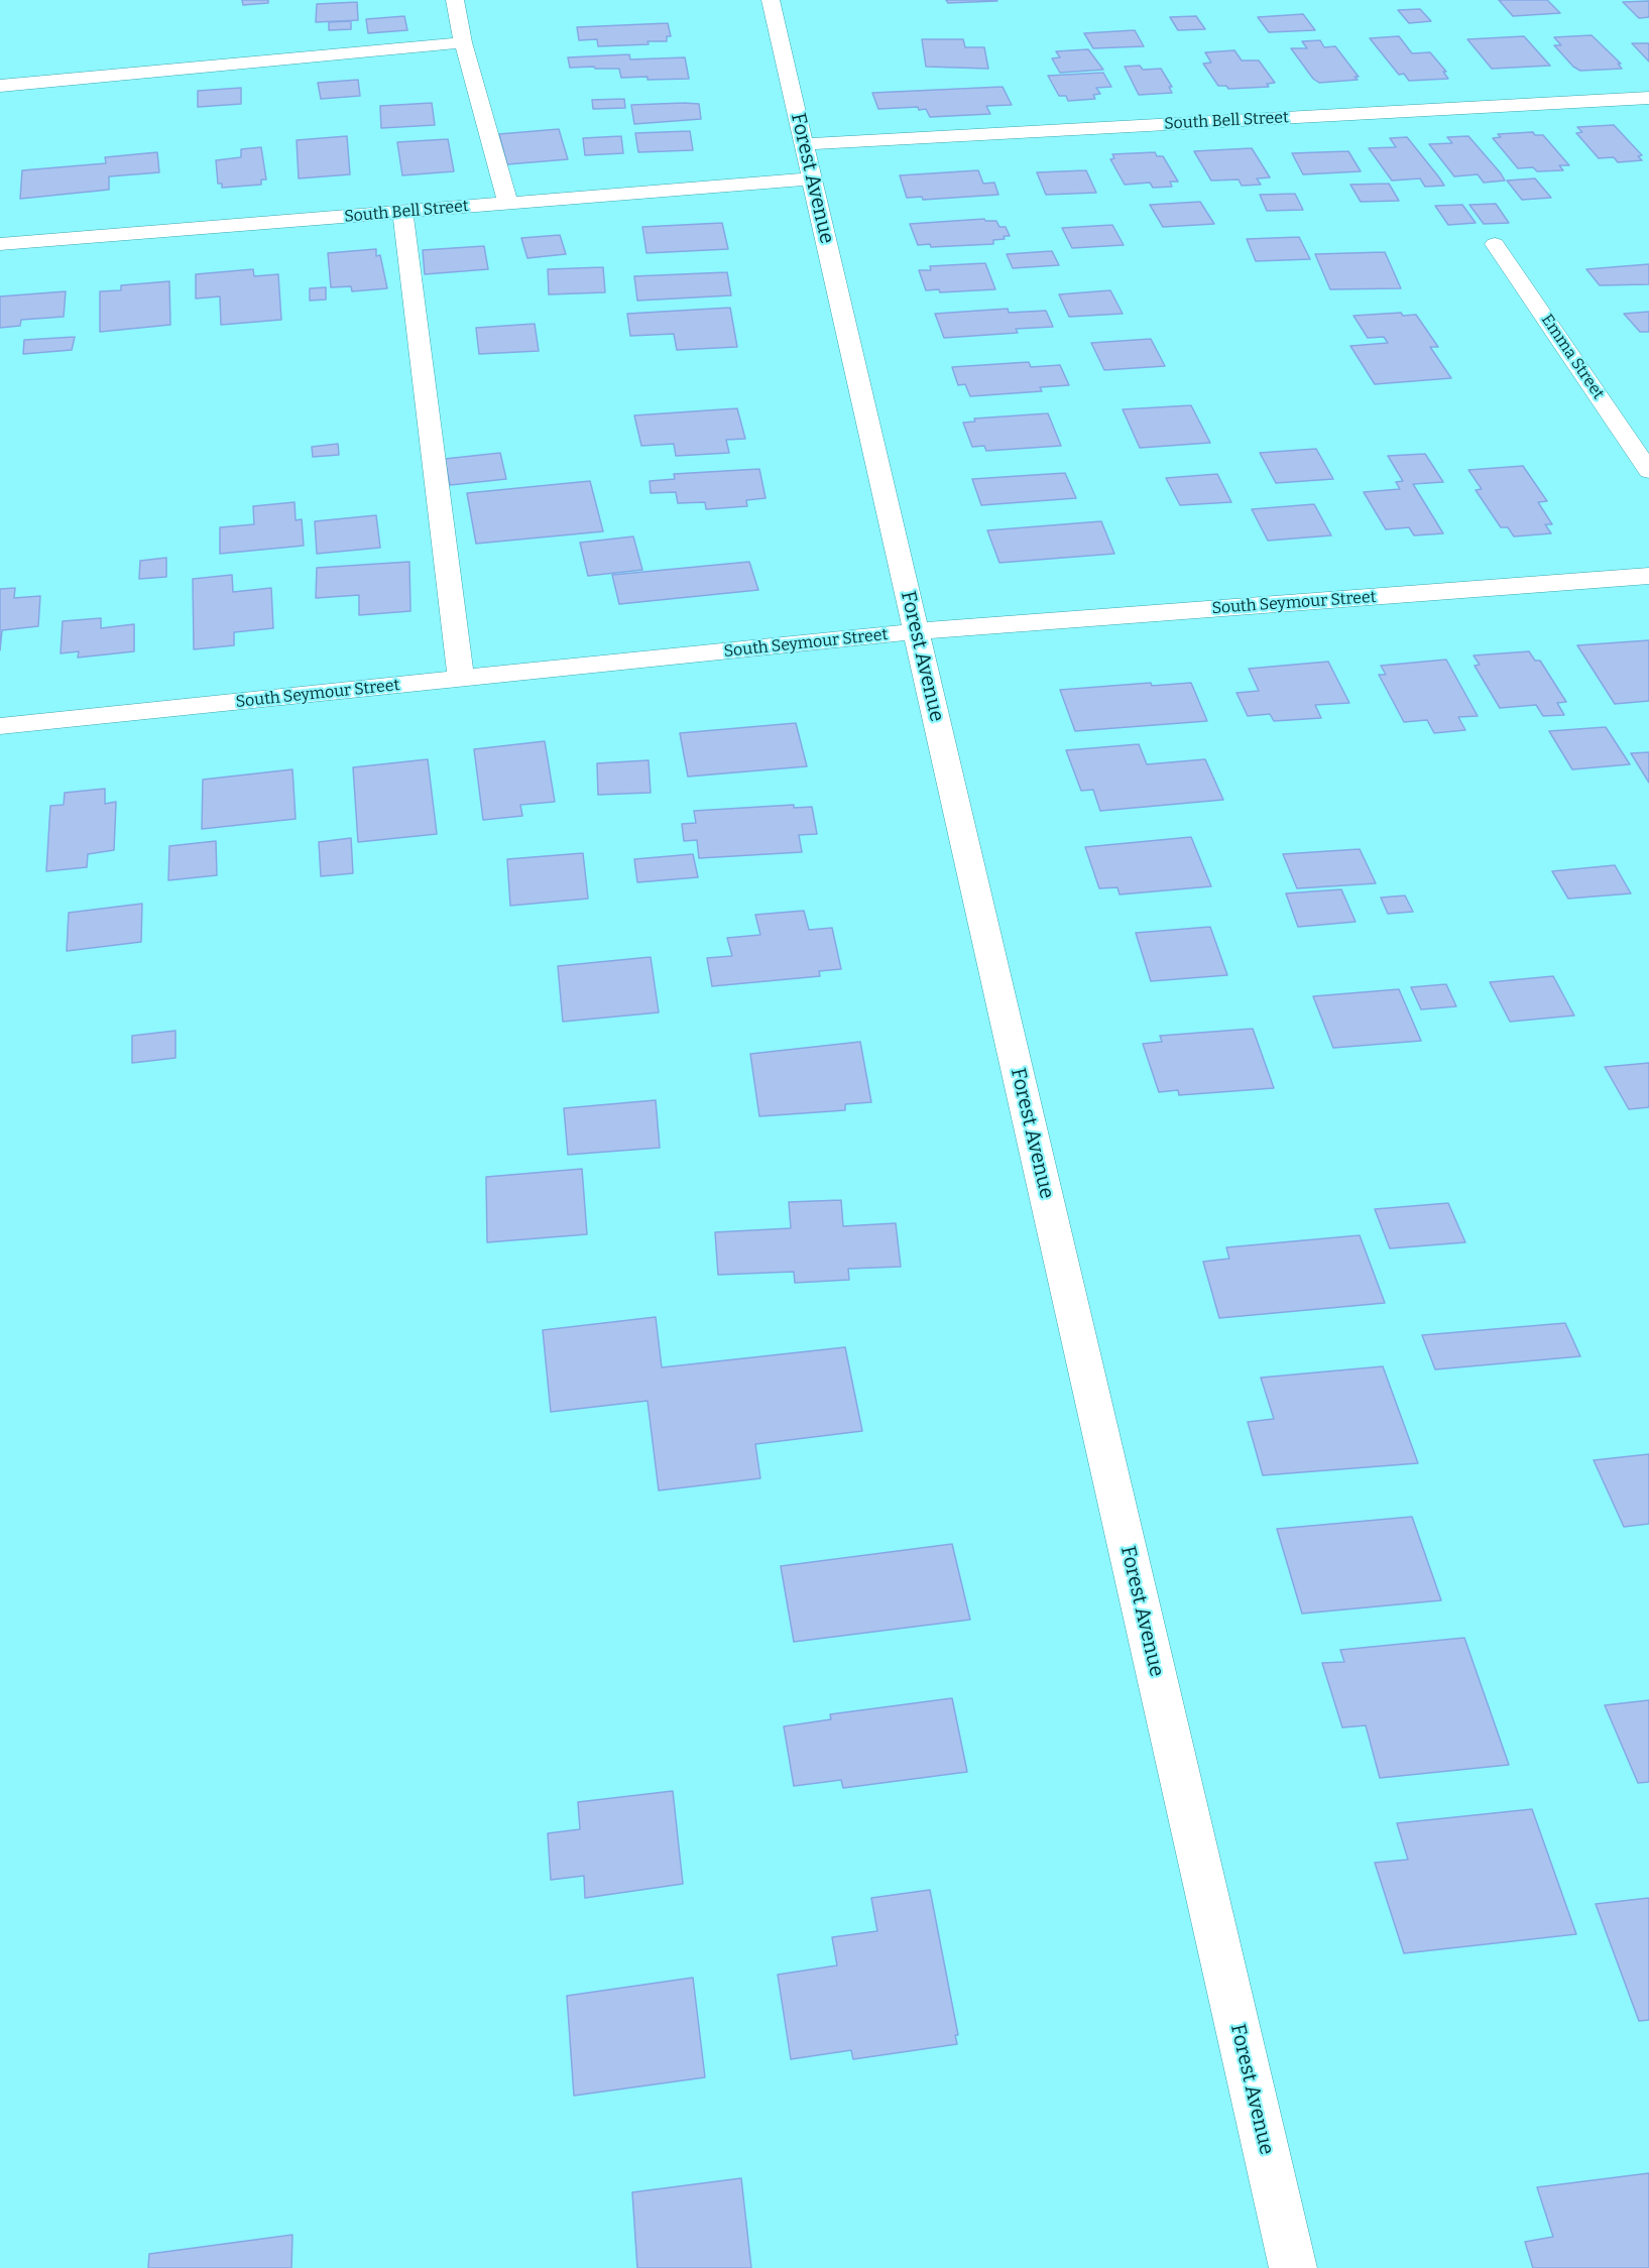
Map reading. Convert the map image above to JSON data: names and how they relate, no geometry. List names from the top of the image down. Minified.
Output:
{"streets":{"street":["South Bell Street","Forest Avenue","Emma Street","South Seymour Street"]},"crossings":[["South Bell Street","Forest Avenue"],["Forest Avenue","South Seymour Street"]]}
